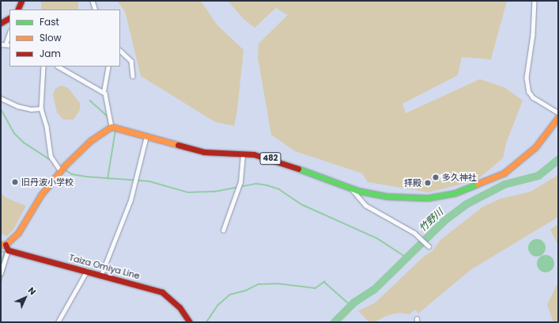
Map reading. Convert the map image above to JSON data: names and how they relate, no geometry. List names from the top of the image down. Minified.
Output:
{"streets":{"main road":["482","Taiza Omiya Line"]},"water":["竹野川"],"places":["多久神社","旧丹波小学校","拝殿"],"legend":["Fast","Slow","Jam"],"north":"top right"}
